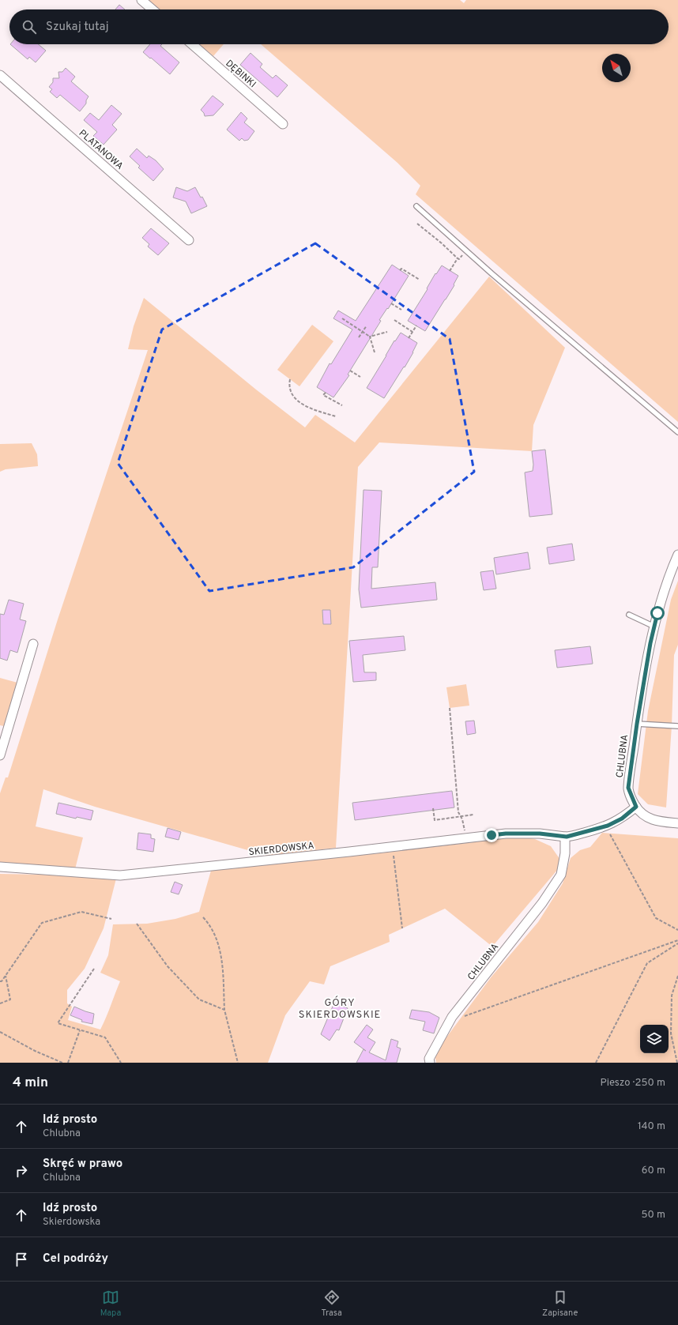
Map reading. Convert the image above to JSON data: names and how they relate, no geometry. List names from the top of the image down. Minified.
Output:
{"streets":{"street":["DĘBINKI","PLATANOWA","CHLUBNA","SKIERDOWSKA"]},"crossings":[["CHLUBNA","SKIERDOWSKA"]],"districts":["GÓRY SKIERDOWSKIE"],"north":"top left","page":{"search":"Szukaj tutaj","heading":["4 min","Pieszo · 250 m"],"list":[["Idź prosto","Chlubna","140 m"],["Skręć w prawo","Chlubna","60 m"],["Idź prosto","Skierdowska","50 m"],"Cel podróży"],"nav":["Mapa","Trasa","Zapisane"]}}
